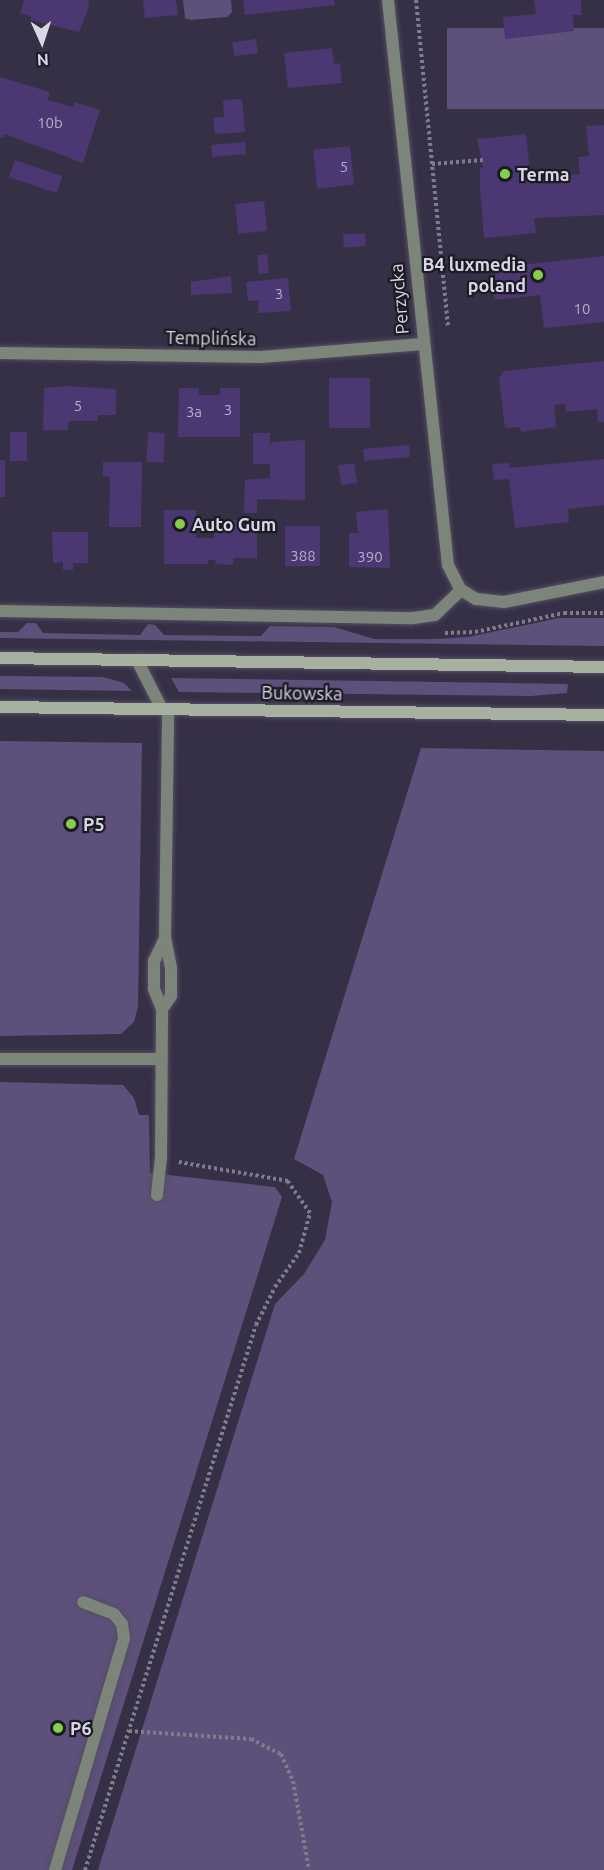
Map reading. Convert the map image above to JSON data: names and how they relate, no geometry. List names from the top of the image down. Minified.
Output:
{"streets":{"main road":["Bukowska"],"street":["Perzycka","Templińska"]},"crossings":[["Perzycka","Templińska"]],"places":["Terma","B4 luxmedia poland","Auto Gum","P5","P6"],"house_numbers":["10b","5","3","10","5","3","3a","388","390"],"north":"bottom"}
